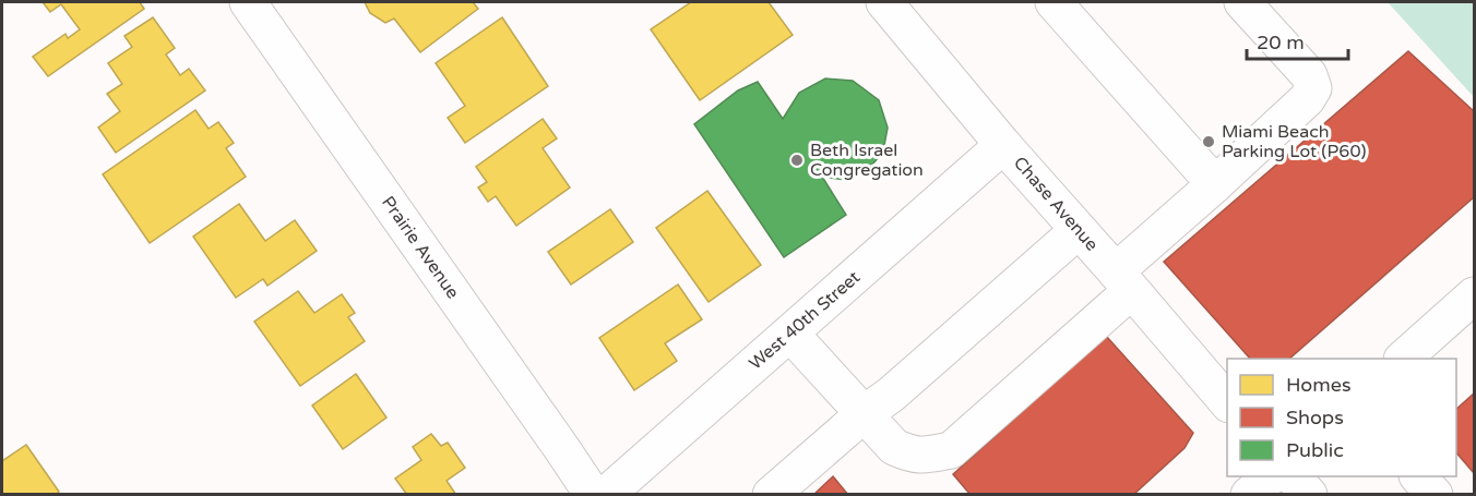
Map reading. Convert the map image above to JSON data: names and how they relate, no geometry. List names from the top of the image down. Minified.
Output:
{"streets":{"street":["Chase Avenue","Prairie Avenue","West 40th Street"]},"crossings":[["Chase Avenue","West 40th Street"]],"places":["Miami Beach Parking Lot (P60)","Beth Israel Congregation"],"legend":["Homes","Shops","Public"],"scale_bar":"20 m"}
